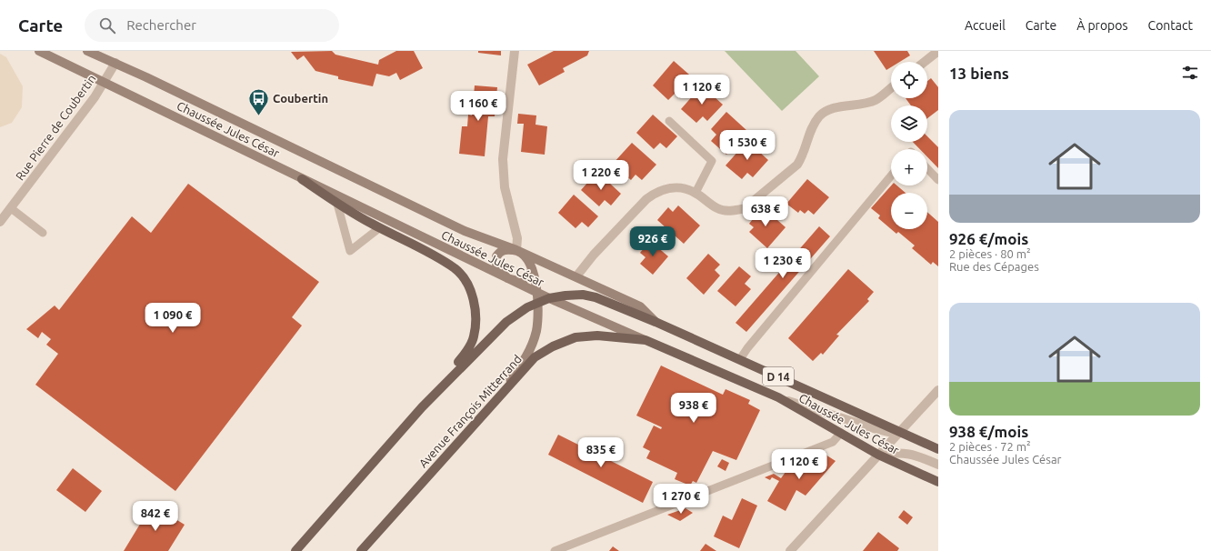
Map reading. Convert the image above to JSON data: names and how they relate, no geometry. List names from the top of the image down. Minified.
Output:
{"streets":{"main road":["Chaussée Jules César","D 14","Avenue François Mitterrand"],"street":["Rue Pierre de Coubertin"]},"crossings":[["Rue Pierre de Coubertin","Chaussée Jules César"],["Chaussée Jules César","Avenue François Mitterrand"]],"places":{"bus stop":["Coubertin"]},"page":{"header":"Carte","search":"Rechercher","nav":["Accueil","Carte","À propos","Contact"],"heading":"13 biens","map_buttons":["+","−"],"price":["1 120 €","1 160 €","1 530 €","1 220 €","638 €","926 €","1 230 €","1 090 €","938 €","835 €","1 120 €","1 270 €","842 €"],"list":[{"name":"926 €/mois","note":"2 pièces · 80 m² · Rue des Cépages"},{"name":"938 €/mois","note":"2 pièces · 72 m² · Chaussée Jules César"}]}}
